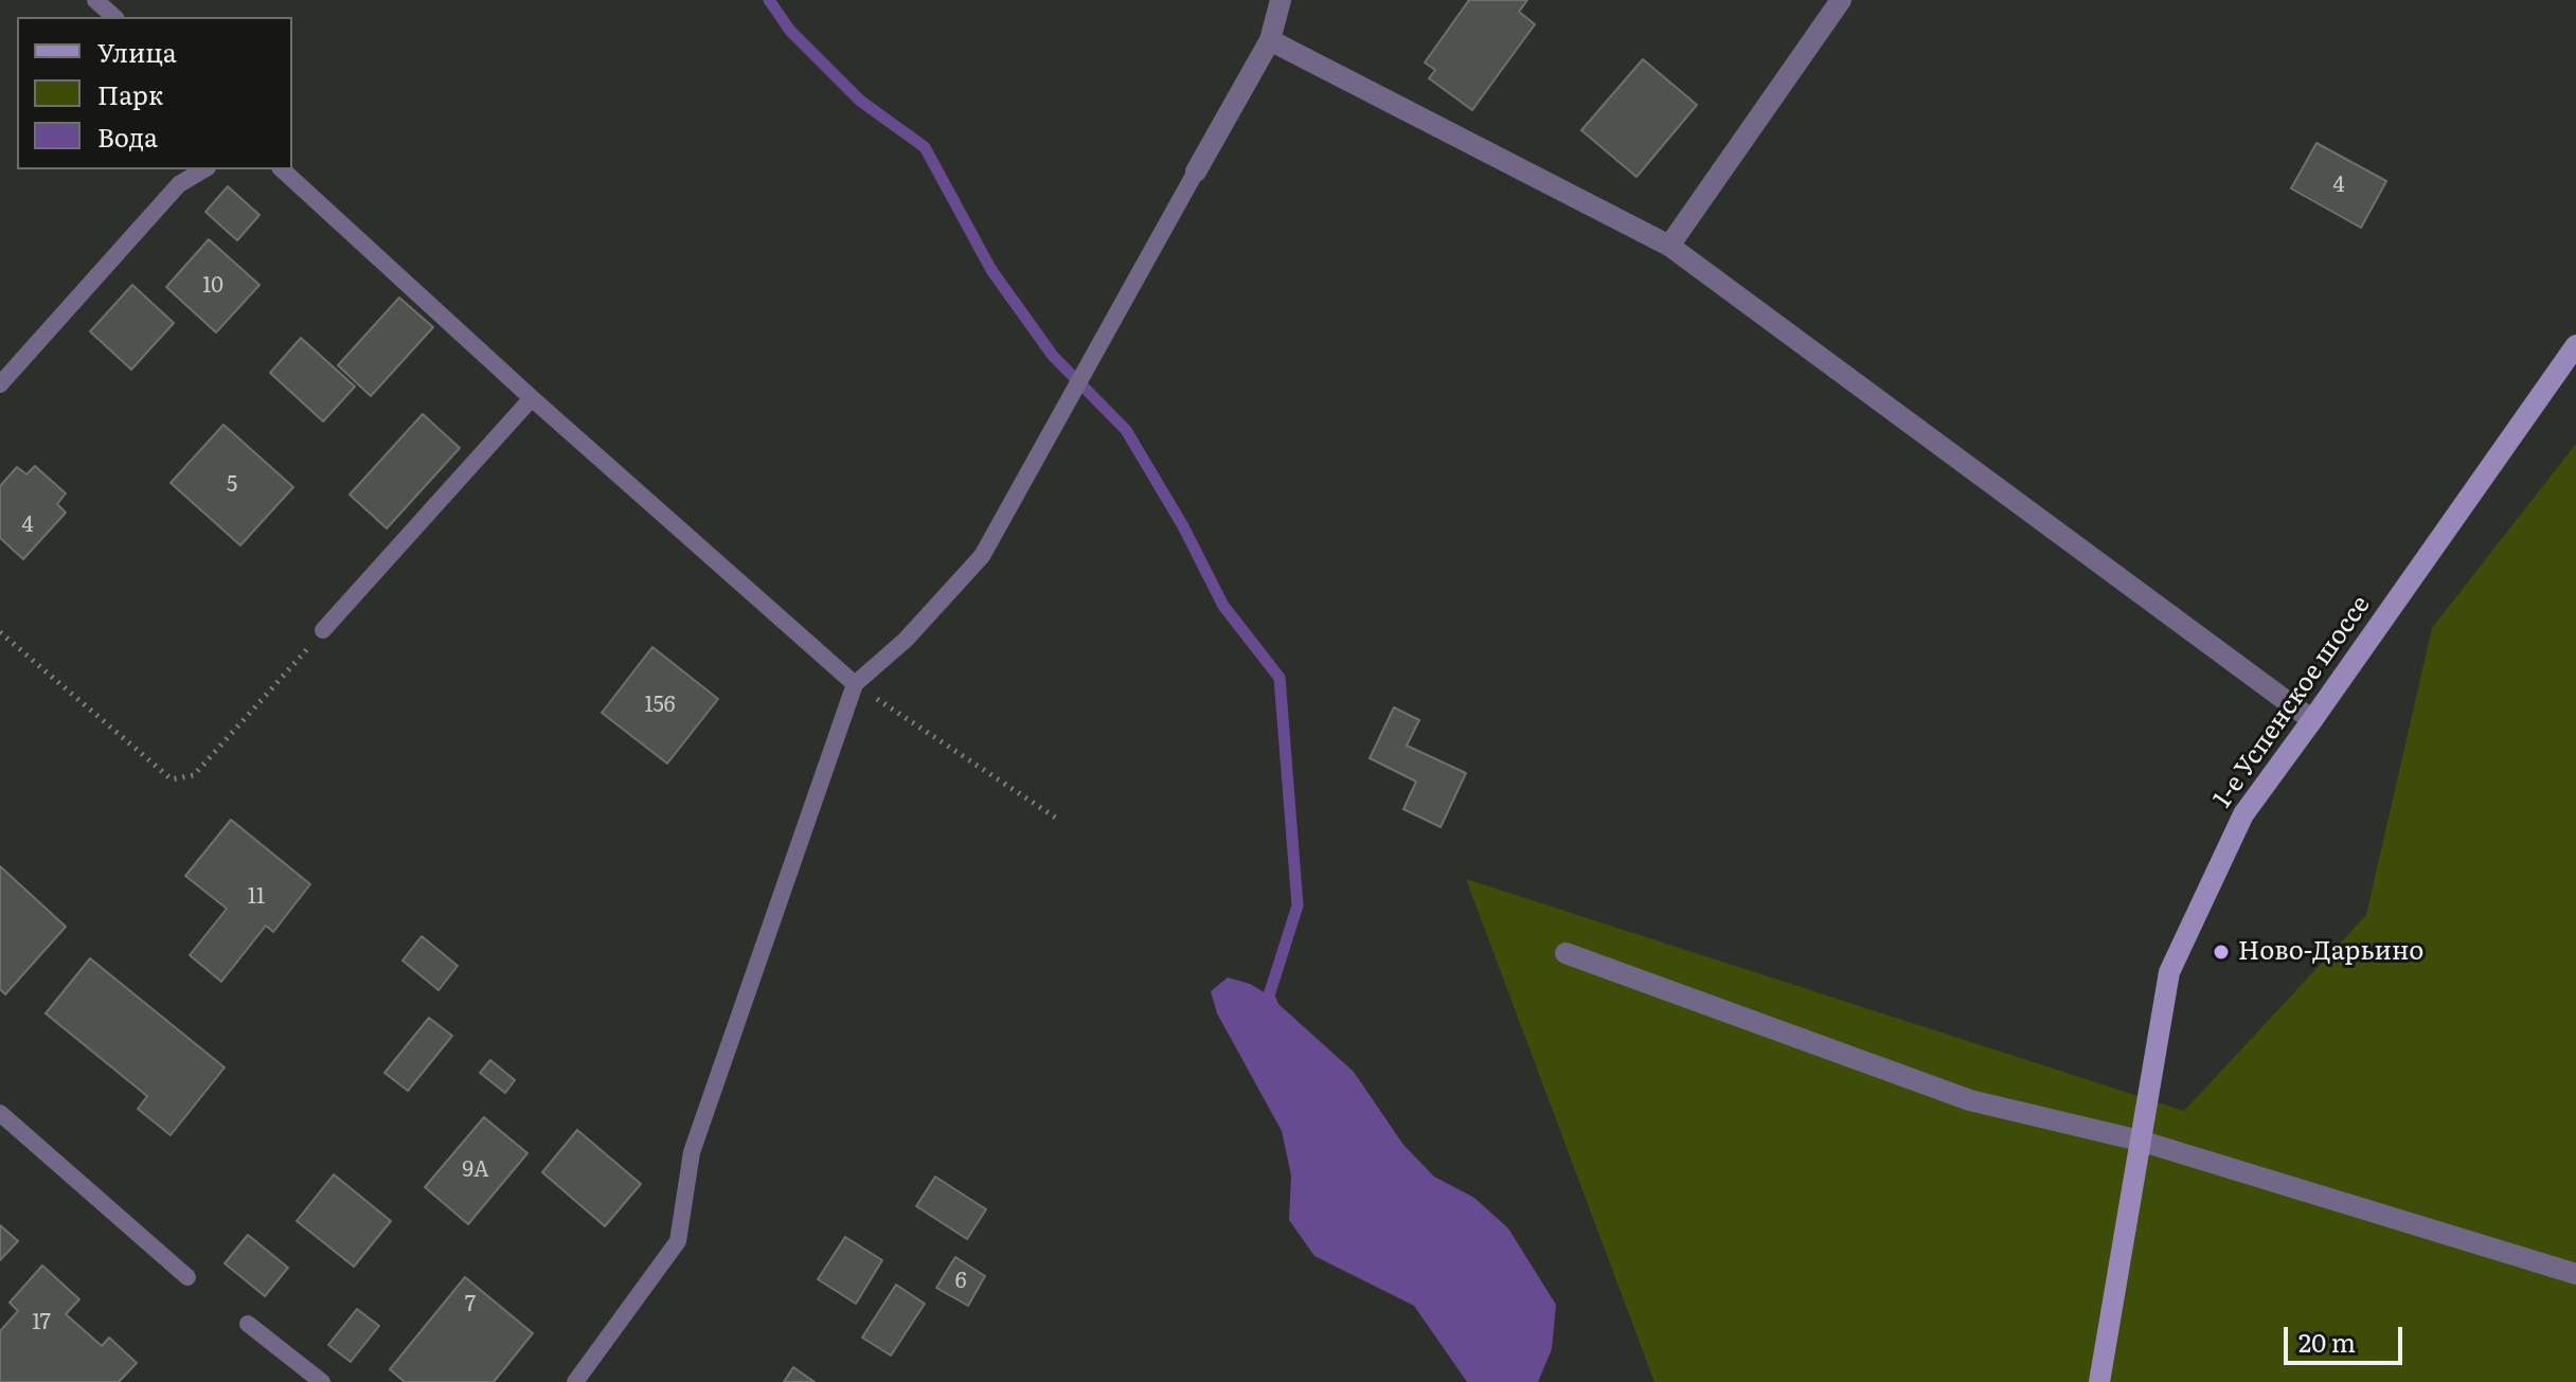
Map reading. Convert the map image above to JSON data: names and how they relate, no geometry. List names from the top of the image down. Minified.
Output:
{"streets":{"main road":["1-е Успенское шоссе"]},"places":["Ново-Дарьино"],"house_numbers":["4","10","5","4","156","11","9А","6","7","17"],"legend":["Улица","Парк","Вода"],"scale_bar":"20 m"}
